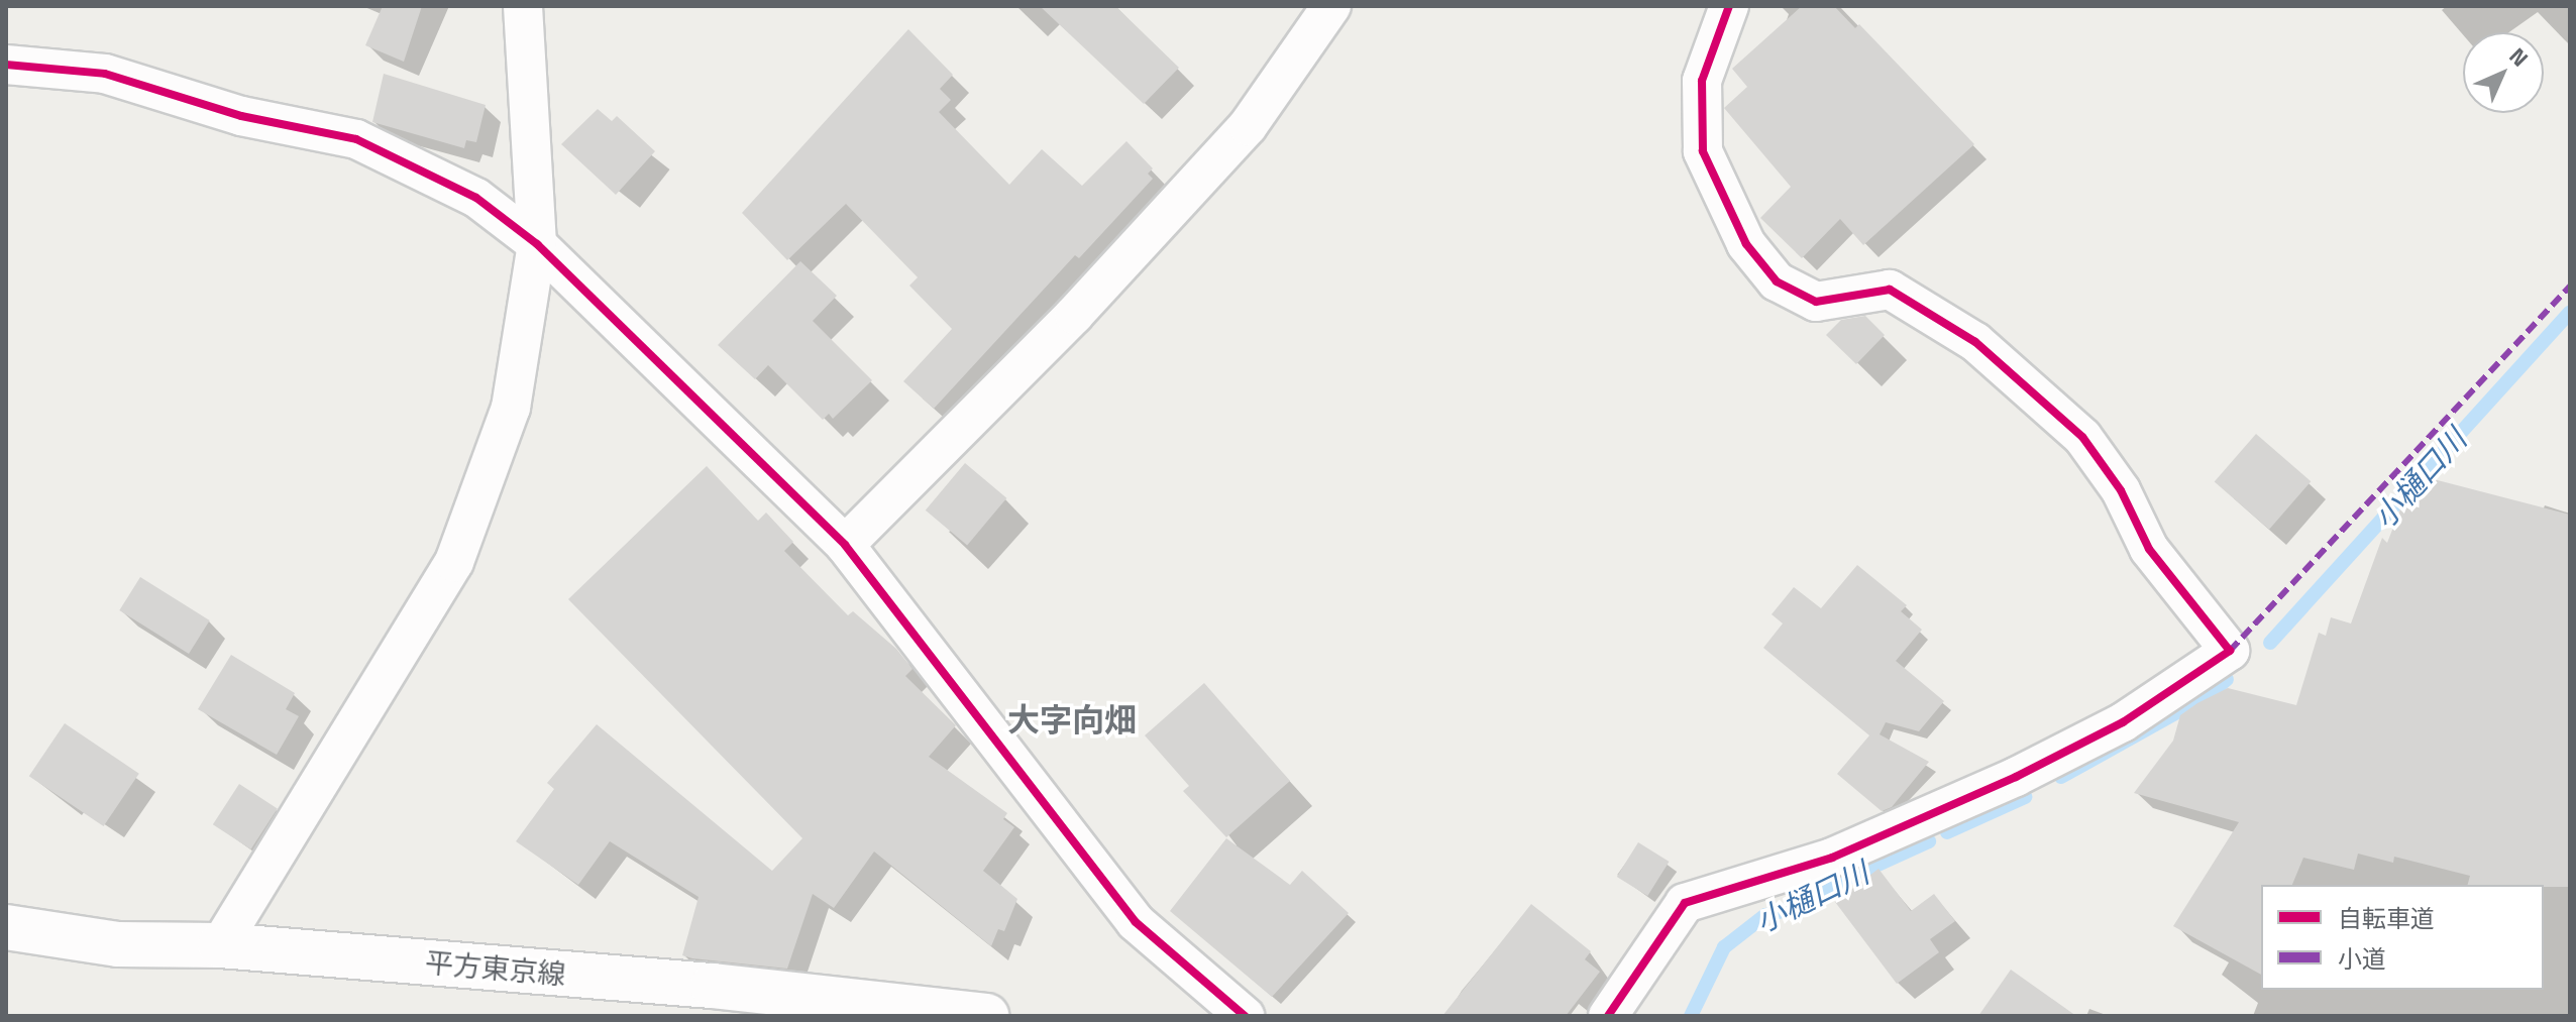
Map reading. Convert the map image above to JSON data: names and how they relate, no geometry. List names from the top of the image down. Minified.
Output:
{"streets":{"main road":["平方東京線"]},"districts":["大字向畑"],"water":["小樋口川"],"legend":["自転車道","小道"],"north":"top right"}
